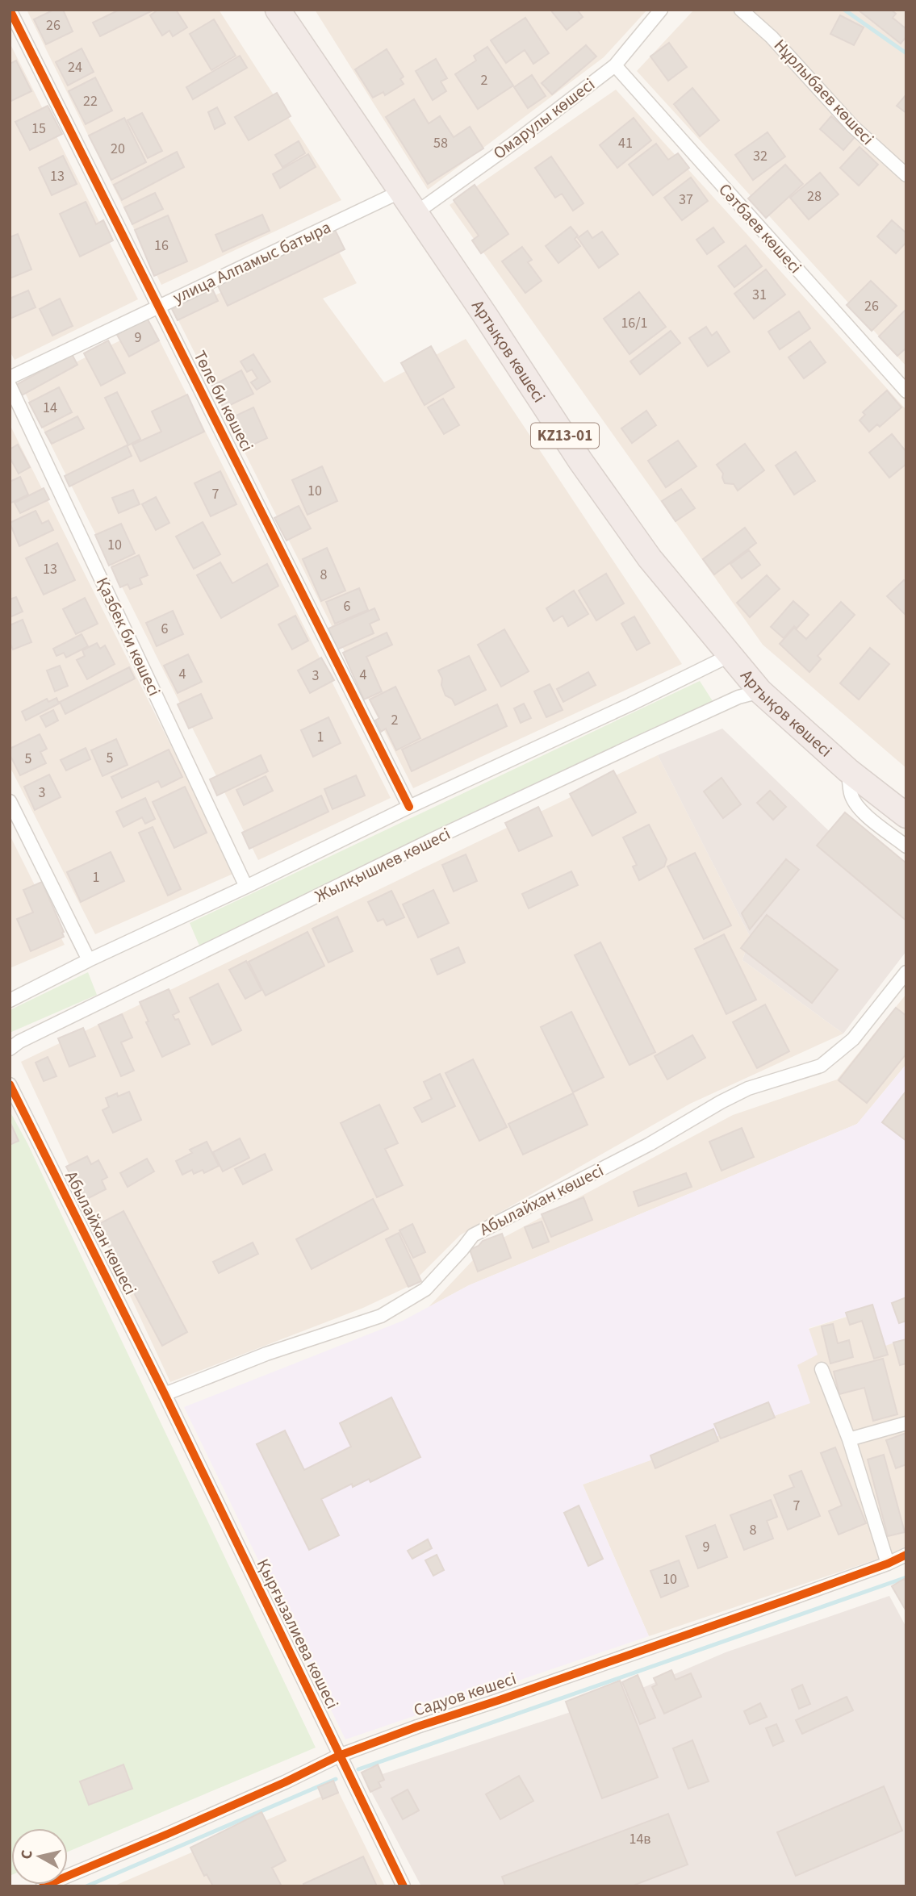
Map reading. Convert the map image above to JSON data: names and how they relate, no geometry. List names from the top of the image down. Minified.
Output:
{"streets":{"highway":["Артықов көшесі","KZ13-01"],"street":["Нұрлыбаев көшесі","Омарулы көшесі","Сәтбаев көшесі","улица Алпамыс батыра","Төле би көшесі","Қазбек би көшесі","Жылқышиев көшесі","Абылайхан көшесі","Қырғызалиева көшесі","Садуов көшесі"]},"crossings":[["Омарулы көшесі","Сәтбаев көшесі"],["Омарулы көшесі","Артықов көшесі"],["улица Алпамыс батыра","Артықов көшесі"],["улица Алпамыс батыра","Төле би көшесі"],["Артықов көшесі","Жылқышиев көшесі"],["Абылайхан көшесі","Қырғызалиева көшесі"],["Қырғызалиева көшесі","Садуов көшесі"]],"house_numbers":["26","24","2","22","15","58","41","20","32","13","28","37","16","31","26","16/1","9","14","10","7","10","13","8","6","6","4","4","3","2","1","5","5","3","1","7","8","9","10","14в"],"north":"left"}
